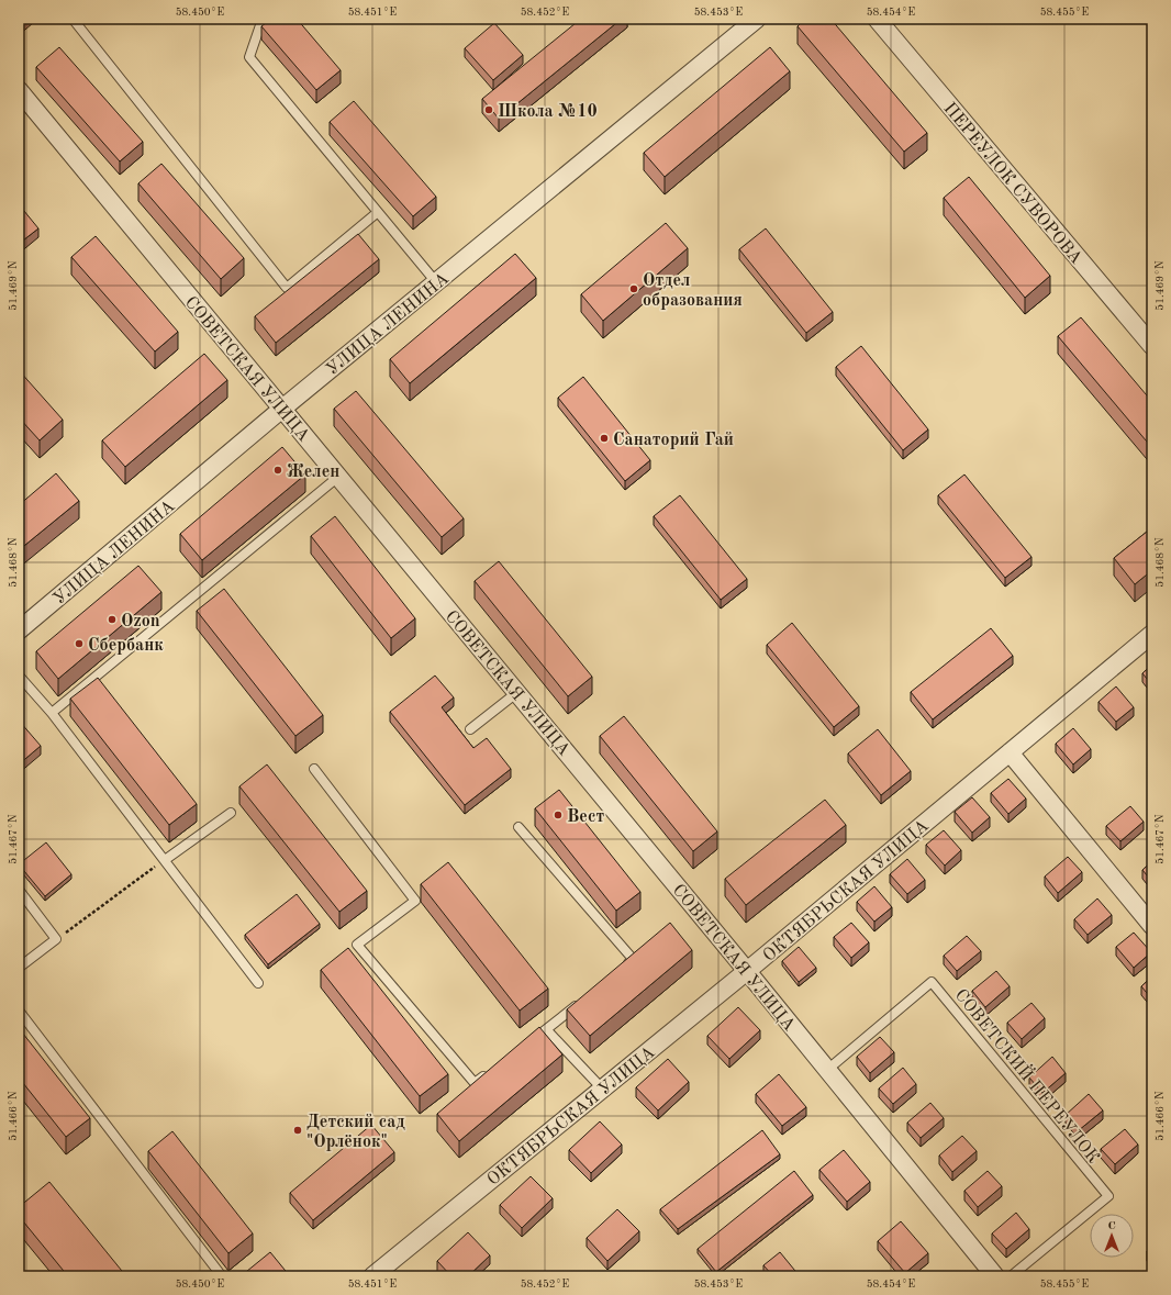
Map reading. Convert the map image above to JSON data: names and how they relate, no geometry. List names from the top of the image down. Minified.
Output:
{"streets":{"street":["ПЕРЕУЛОК СУВОРОВА","УЛИЦА ЛЕНИНА","СОВЕТСКАЯ УЛИЦА","ОКТЯБРЬСКАЯ УЛИЦА"],"lane":["СОВЕТСКИЙ ПЕРЕУЛОК"]},"crossings":[["УЛИЦА ЛЕНИНА","СОВЕТСКАЯ УЛИЦА"],["СОВЕТСКАЯ УЛИЦА","ОКТЯБРЬСКАЯ УЛИЦА"],["СОВЕТСКАЯ УЛИЦА","СОВЕТСКИЙ ПЕРЕУЛОК"]],"places":["Школа №10","Отдел образования","Санаторий Гай","Желен","Ozon","Сбербанк","Вест","Детский сад \"Орлёнок\""],"north":"top","coordinates":["58.450°E","58.451°E","58.452°E","58.453°E","58.454°E","58.455°E","51.469°N","51.468°N","51.467°N","51.466°N"]}
